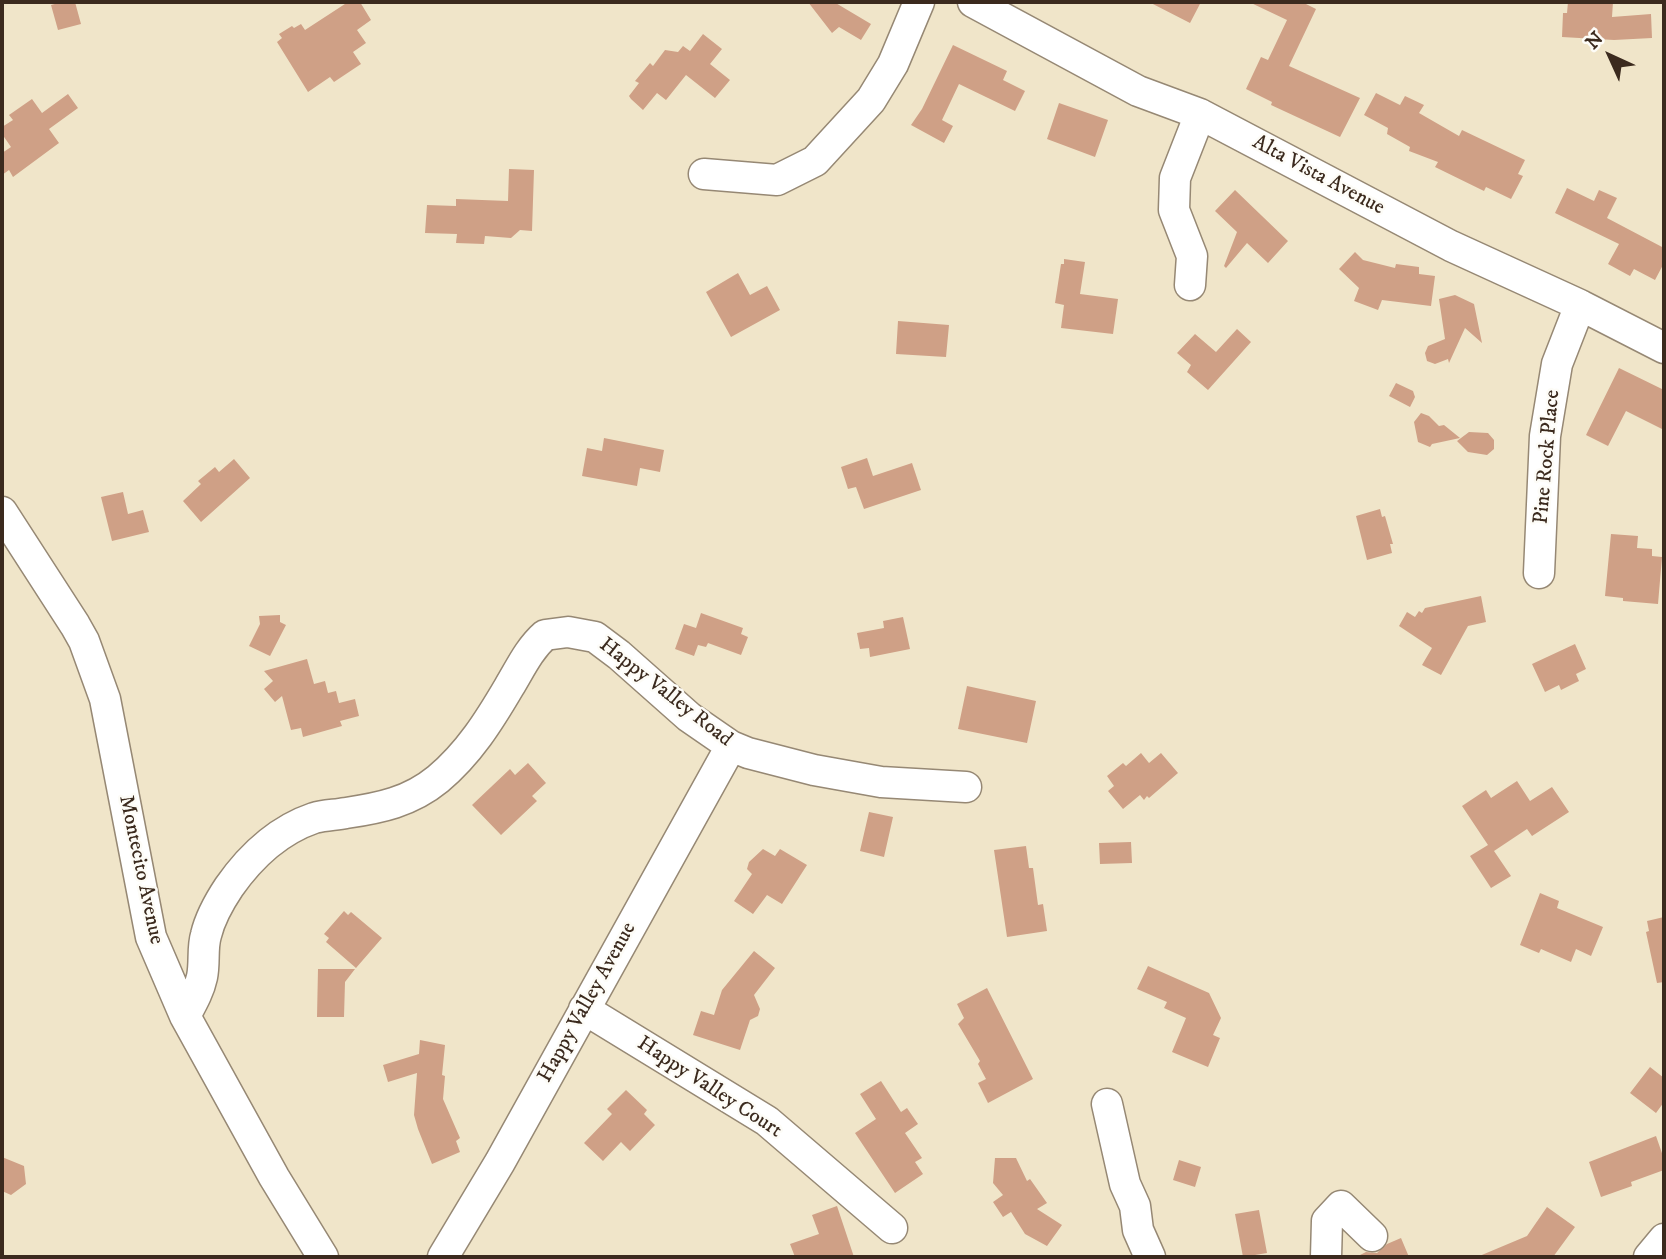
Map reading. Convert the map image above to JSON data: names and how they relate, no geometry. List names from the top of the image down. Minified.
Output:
{"streets":{"street":["Alta Vista Avenue","Pine Rock Place","Happy Valley Road","Montecito Avenue","Happy Valley Avenue","Happy Valley Court"]},"crossings":[["Alta Vista Avenue","Pine Rock Place"],["Happy Valley Road","Montecito Avenue"],["Happy Valley Road","Happy Valley Avenue"],["Happy Valley Avenue","Happy Valley Court"]],"north":"top left"}
